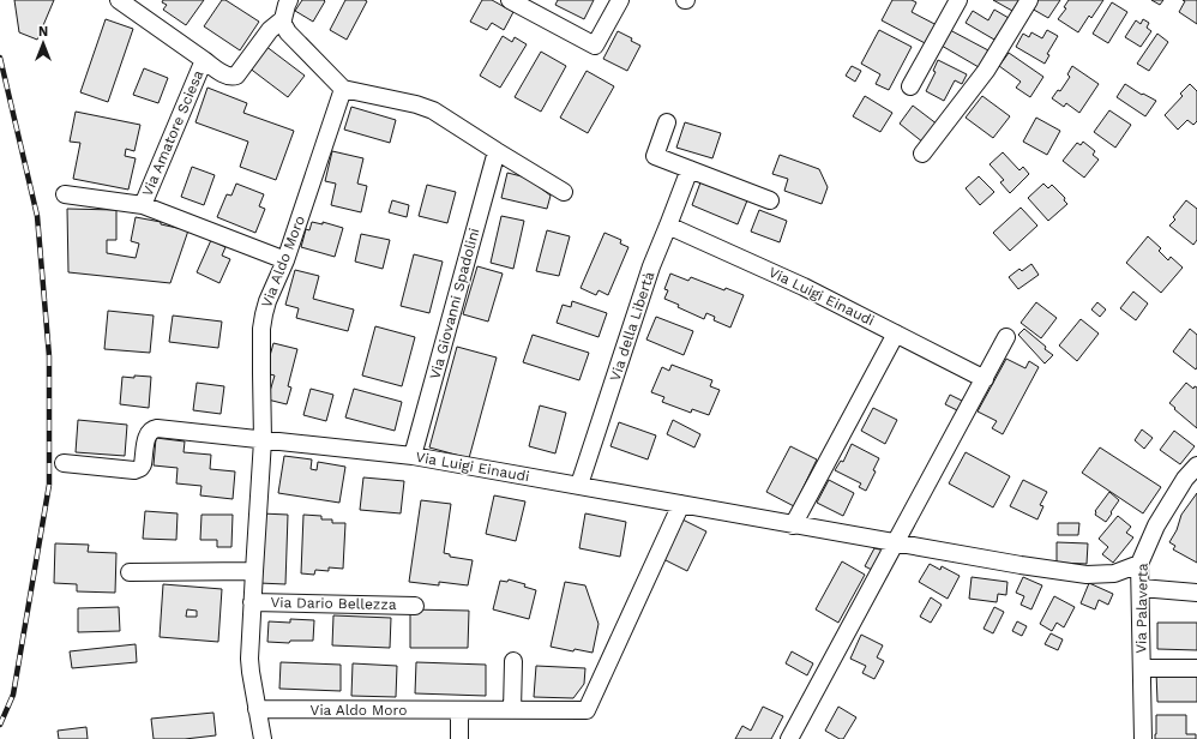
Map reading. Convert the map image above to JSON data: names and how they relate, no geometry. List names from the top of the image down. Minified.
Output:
{"streets":{"street":["Via Amatore Sciesa","Via Aldo Moro","Via Luigi Einaudi","Via Giovanni Spadolini","Via della Libertà","Via Dario Bellezza","Via Palaverta"]},"crossings":[["Via Amatore Sciesa","Via Aldo Moro"],["Via Aldo Moro","Via Luigi Einaudi"],["Via Aldo Moro","Via Dario Bellezza"],["Via Luigi Einaudi","Via Giovanni Spadolini"],["Via Luigi Einaudi","Via della Libertà"],["Via Luigi Einaudi","Via Palaverta"]],"north":"top"}
